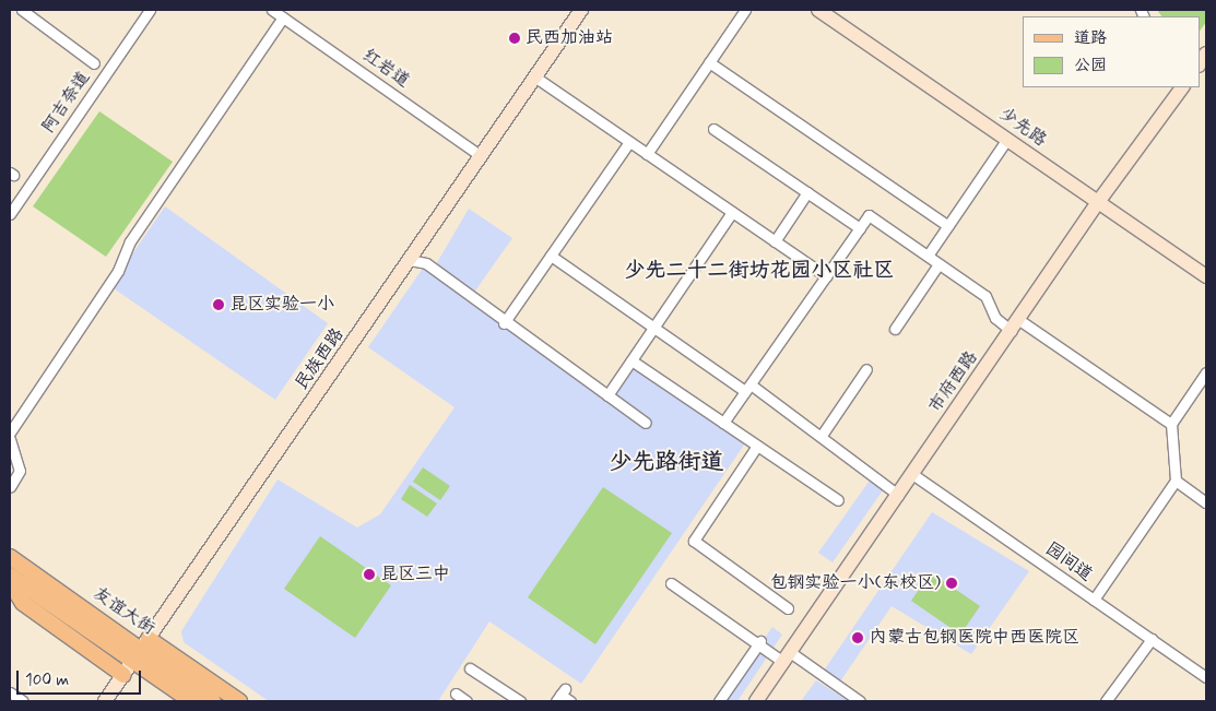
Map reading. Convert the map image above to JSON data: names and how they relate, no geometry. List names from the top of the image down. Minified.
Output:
{"streets":{"main road":["少先路","民族西路","市府西路","友谊大街"],"street":["红岩道","阿吉奈道","园间道"]},"crossings":[["红岩道","民族西路"],["少先路","市府西路"],["民族西路","友谊大街"],["市府西路","园间道"]],"districts":["少先二十二街坊花园小区社区","少先路街道"],"places":["民西加油站","昆区实验一小","昆区三中","包钢实验一小(东校区)","内蒙古包钢医院中西医院区"],"legend":["道路","公园"],"scale_bar":"100 m"}
